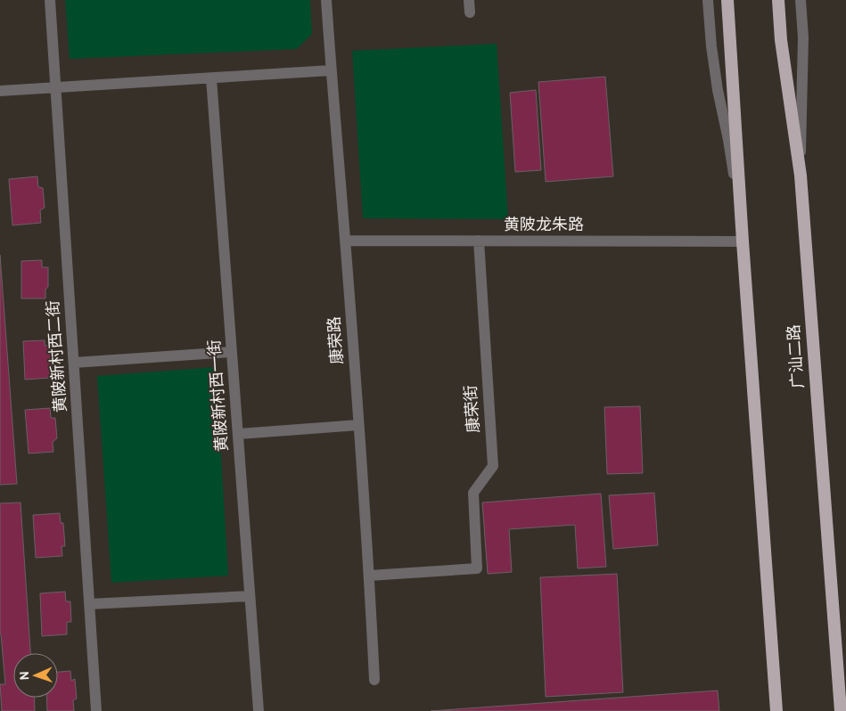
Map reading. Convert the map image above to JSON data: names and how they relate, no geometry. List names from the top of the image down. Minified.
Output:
{"streets":{"highway":["广汕二路"],"street":["黄陂龙朱路","康荣路","黄陂新村西二街","黄陂新村西一街","康荣街"]},"crossings":[["黄陂龙朱路","康荣路"],["黄陂龙朱路","康荣街"],["康荣路","康荣街"]],"north":"left"}
